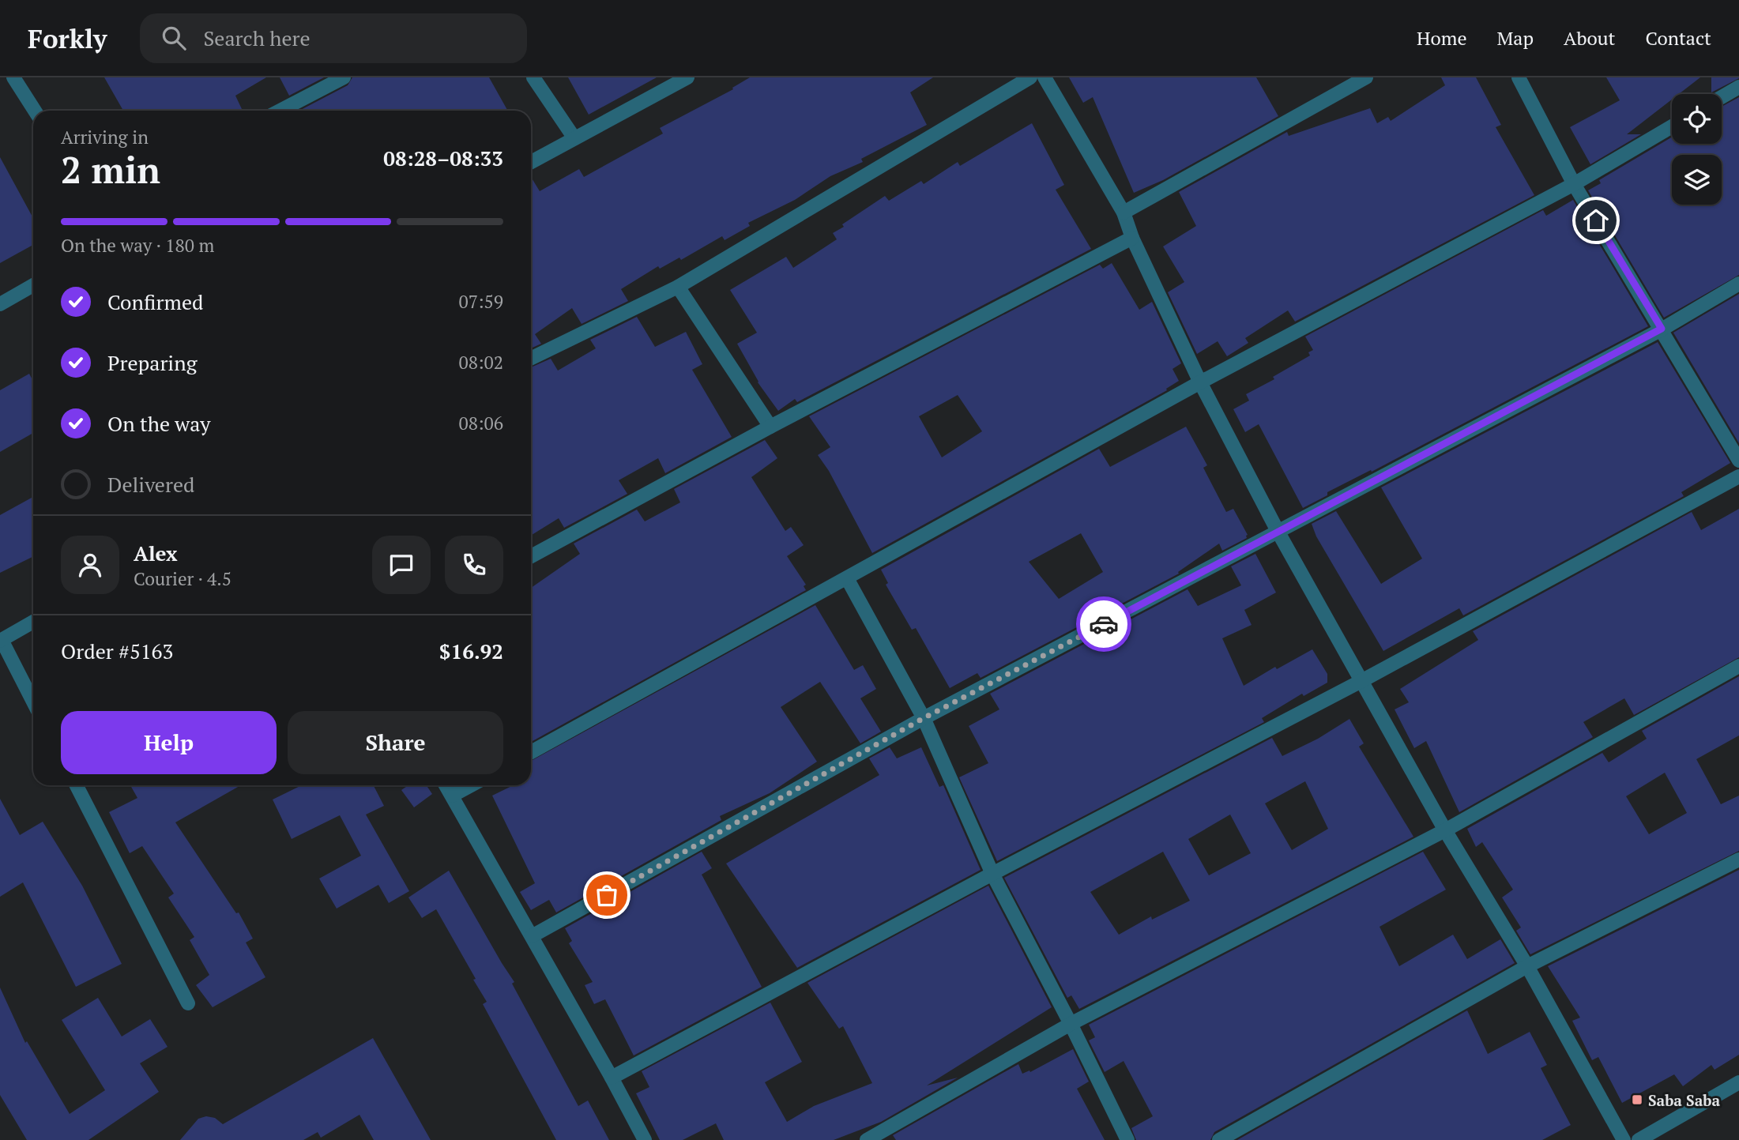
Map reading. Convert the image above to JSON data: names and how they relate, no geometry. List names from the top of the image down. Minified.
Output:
{"places":{"transit":["Saba Saba"]},"page":{"header":"Forkly","search":"Search here","nav":["Home","Map","About","Contact"],"heading":["2 min","Arriving in","08:28–08:33"],"panel":["Alex","Courier · 4.5","Order #5163","$16.92"],"bar":"On the way · 180 m","list":[["Confirmed","07:59"],["Preparing","08:02"],["On the way","08:06"],"Delivered"],"buttons":["Help","Share"]}}
